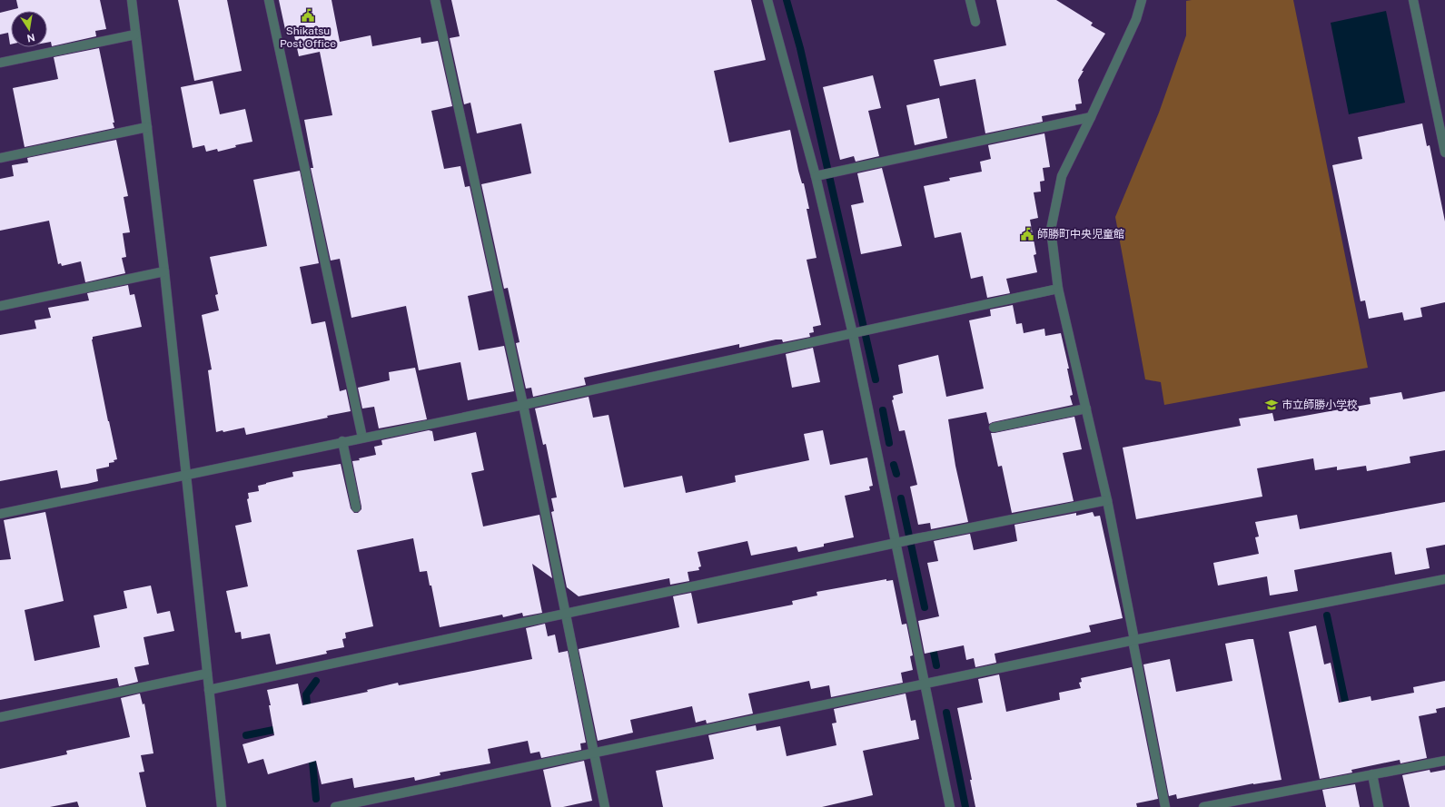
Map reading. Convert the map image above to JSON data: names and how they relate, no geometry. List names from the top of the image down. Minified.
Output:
{"places":{"public building":["Shikatsu Post Office","師勝町中央児童館"],"school or university":["市立師勝小学校"]},"north":"bottom"}
